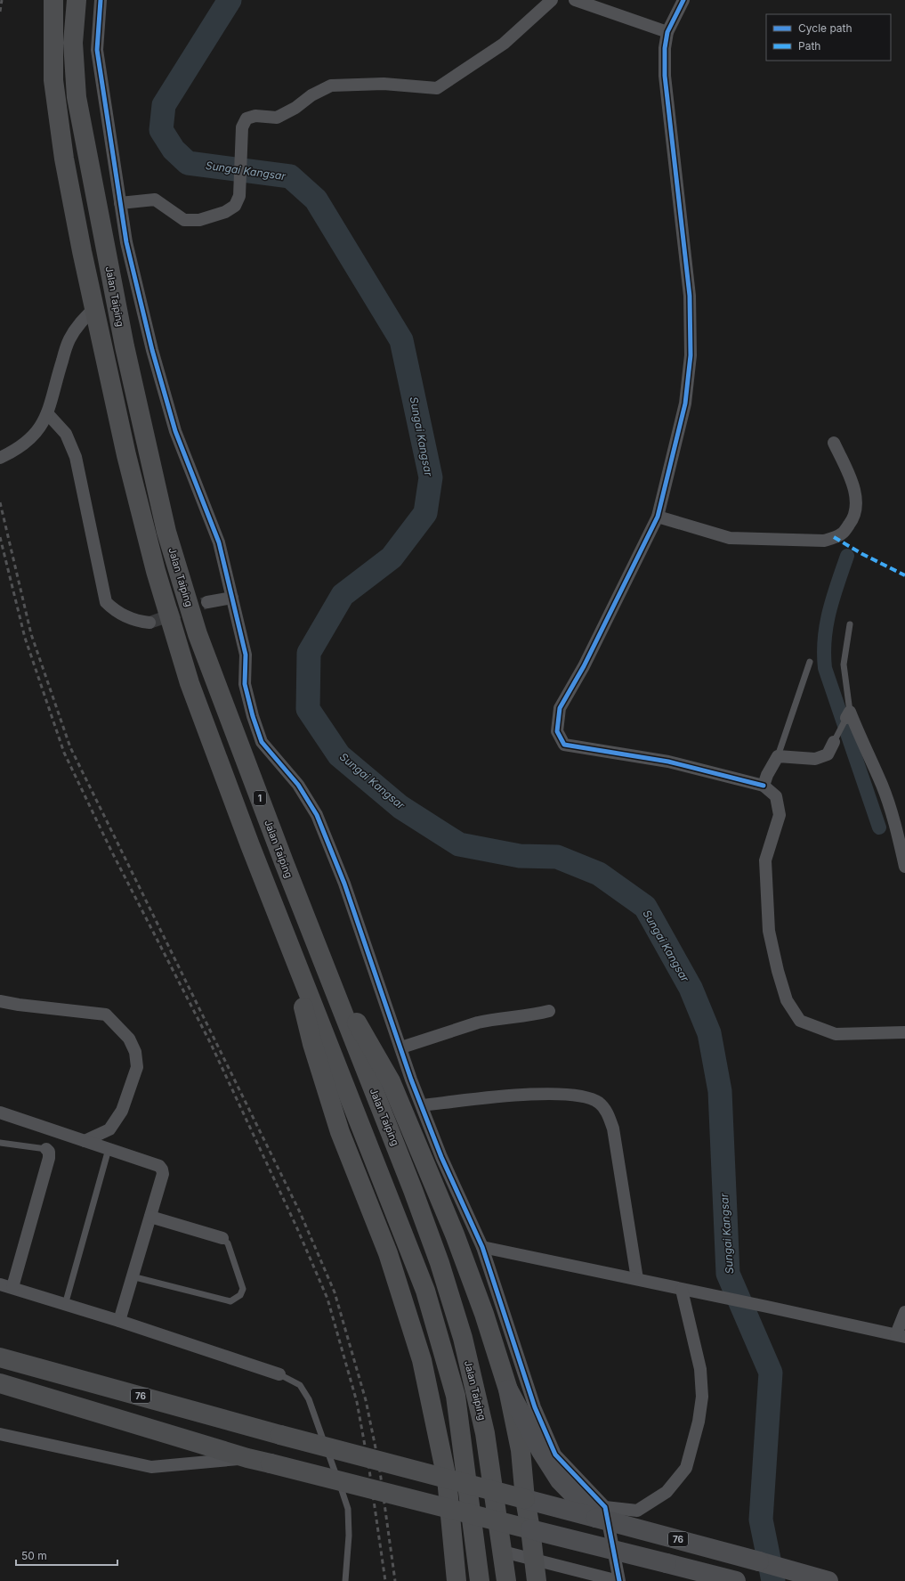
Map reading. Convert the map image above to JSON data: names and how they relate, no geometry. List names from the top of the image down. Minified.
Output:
{"streets":{"highway":["Jalan Taiping","1","76"]},"water":["Sungai Kangsar"],"legend":["Cycle path","Path"],"scale_bar":"50 m"}
